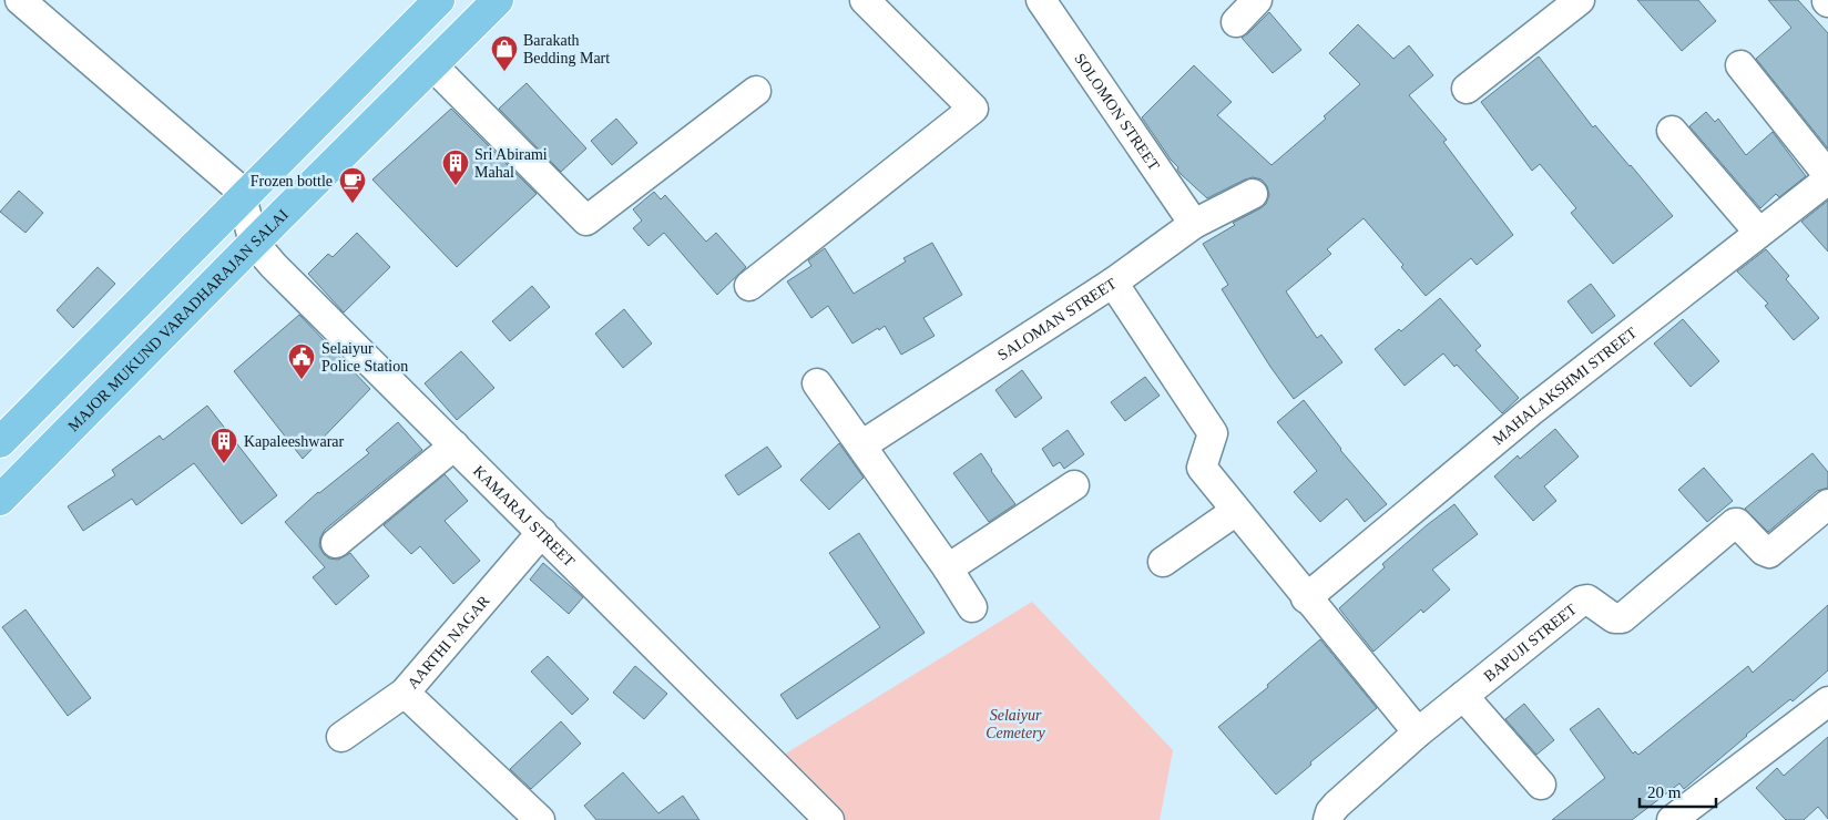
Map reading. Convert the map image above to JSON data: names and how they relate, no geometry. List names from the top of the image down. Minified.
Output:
{"streets":{"main road":["MAJOR MUKUND VARADHARAJAN SALAI"],"street":["SOLOMON STREET","SALOMAN STREET","MAHALAKSHMI STREET","KAMARAJ STREET","AARTHI NAGAR","BAPUJI STREET"]},"crossings":[["SOLOMON STREET","SALOMAN STREET"],["MAJOR MUKUND VARADHARAJAN SALAI","KAMARAJ STREET"],["KAMARAJ STREET","AARTHI NAGAR"]],"parks":["Selaiyur Cemetery"],"places":{"shop":["Barakath Bedding Mart"],"building":["Sri Abirami Mahal","Kapaleeshwarar"],"cafe":["Frozen bottle"],"public building":["Selaiyur Police Station"]},"scale_bar":"20 m"}
